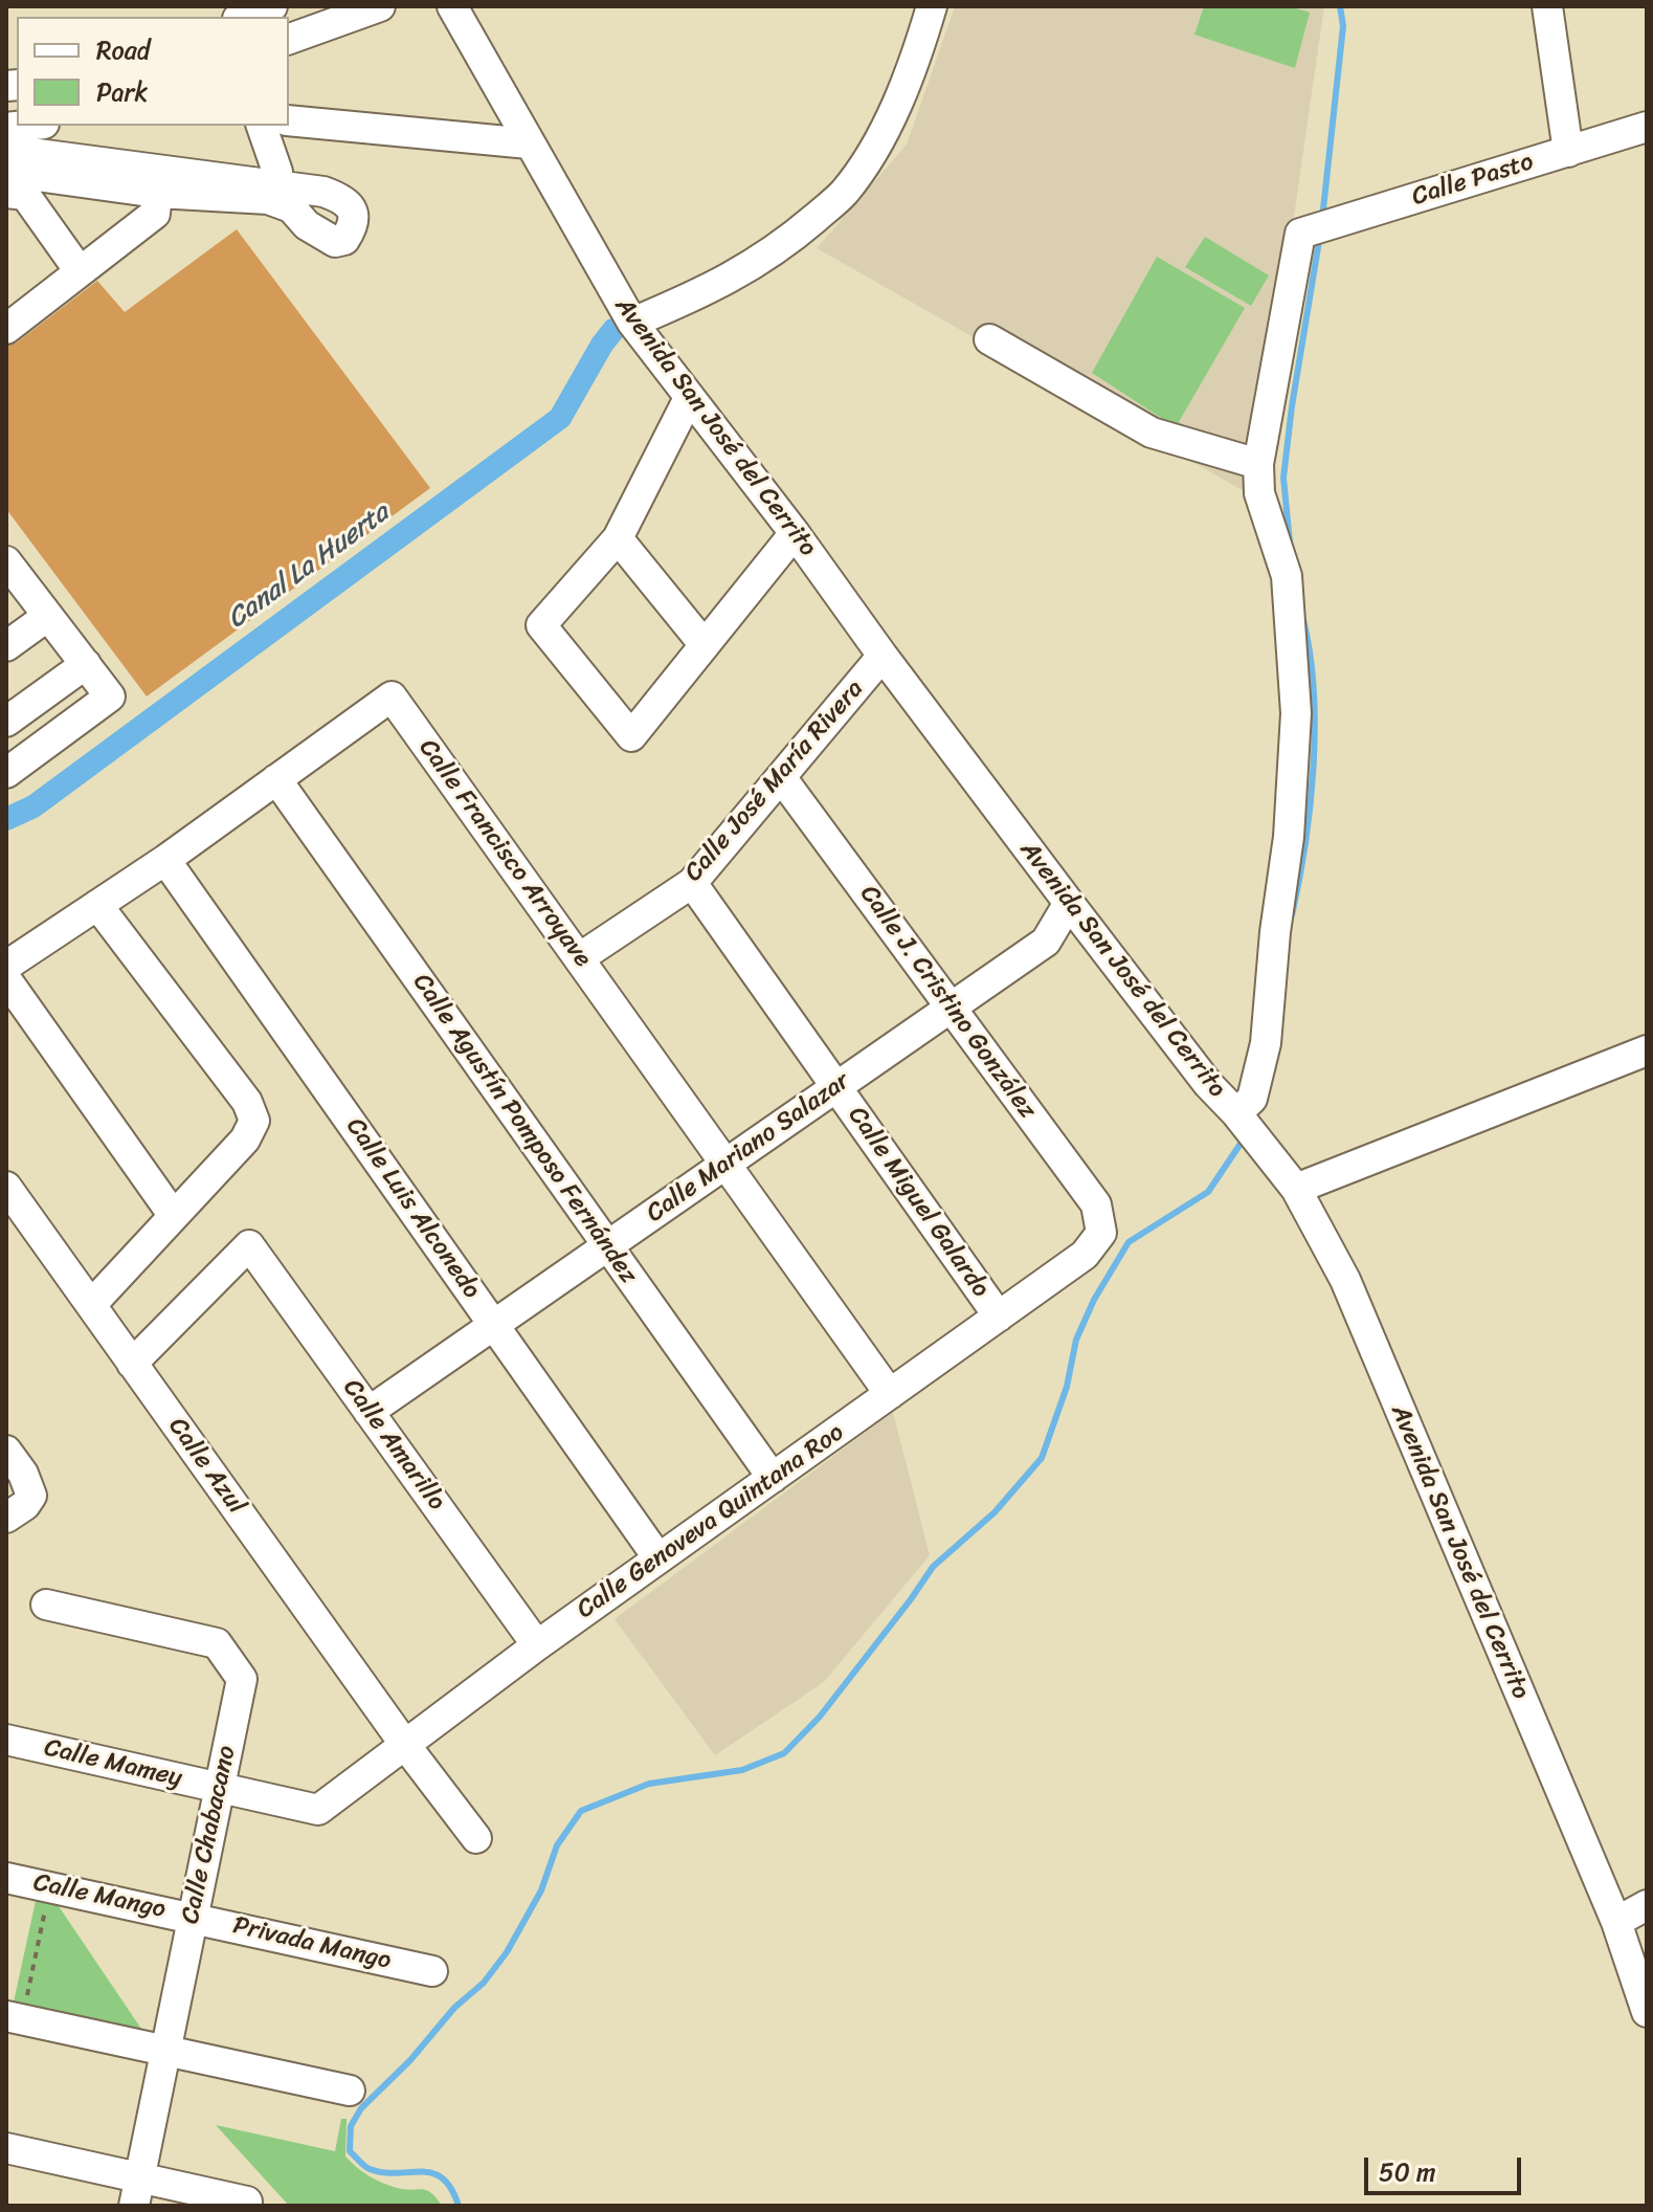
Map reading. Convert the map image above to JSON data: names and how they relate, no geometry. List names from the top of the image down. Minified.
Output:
{"streets":{"street":["Calle Pasto","Avenida San José del Cerrito","Calle José María Rivera","Calle Francisco Arroyave","Calle J. Cristino González","Calle Agustín Pomposo Fernández","Calle Mariano Salazar","Calle Miguel Galardo","Calle Luis Alconedo","Calle Amarillo","Calle Azul","Calle Genoveva Quintana Roo","Calle Mamey","Calle Chabacano","Calle Mango","Privada Mango"]},"crossings":[["Avenida San José del Cerrito","Calle José María Rivera"],["Avenida San José del Cerrito","Calle Mariano Salazar"],["Calle José María Rivera","Calle Francisco Arroyave"],["Calle José María Rivera","Calle J. Cristino González"],["Calle José María Rivera","Calle Miguel Galardo"],["Calle Francisco Arroyave","Calle Agustín Pomposo Fernández"],["Calle Francisco Arroyave","Calle Mariano Salazar"],["Calle Francisco Arroyave","Calle Luis Alconedo"],["Calle Francisco Arroyave","Calle Genoveva Quintana Roo"],["Calle J. Cristino González","Calle Mariano Salazar"],["Calle J. Cristino González","Calle Genoveva Quintana Roo"],["Calle Agustín Pomposo Fernández","Calle Mariano Salazar"],["Calle Agustín Pomposo Fernández","Calle Genoveva Quintana Roo"],["Calle Mariano Salazar","Calle Miguel Galardo"],["Calle Mariano Salazar","Calle Luis Alconedo"],["Calle Mariano Salazar","Calle Amarillo"],["Calle Miguel Galardo","Calle Genoveva Quintana Roo"],["Calle Luis Alconedo","Calle Genoveva Quintana Roo"],["Calle Amarillo","Calle Azul"],["Calle Amarillo","Calle Genoveva Quintana Roo"],["Calle Azul","Calle Genoveva Quintana Roo"],["Calle Genoveva Quintana Roo","Calle Mamey"],["Calle Mamey","Calle Chabacano"],["Calle Chabacano","Calle Mango"],["Calle Chabacano","Privada Mango"],["Calle Mango","Privada Mango"]],"water":["Canal La Huerta"],"legend":["Road","Park"],"scale_bar":"50 m"}
